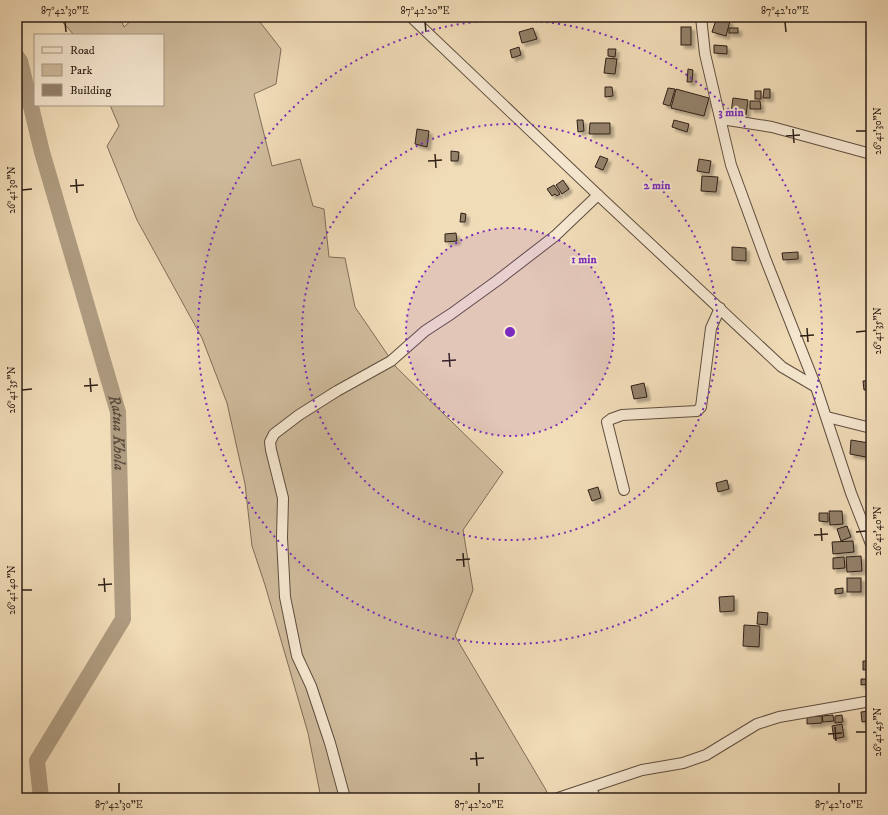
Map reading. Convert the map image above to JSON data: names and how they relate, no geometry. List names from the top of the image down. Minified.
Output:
{"water":["Ratua Khola"],"legend":["Road","Park","Building"],"coordinates":["87°42'30\"E","87°42'20\"E","87°42'10\"E","26°41'30\"N","26°41'35\"N","26°41'40\"N","26°41'45\"N"],"rings":["3 min","2 min","1 min"]}
